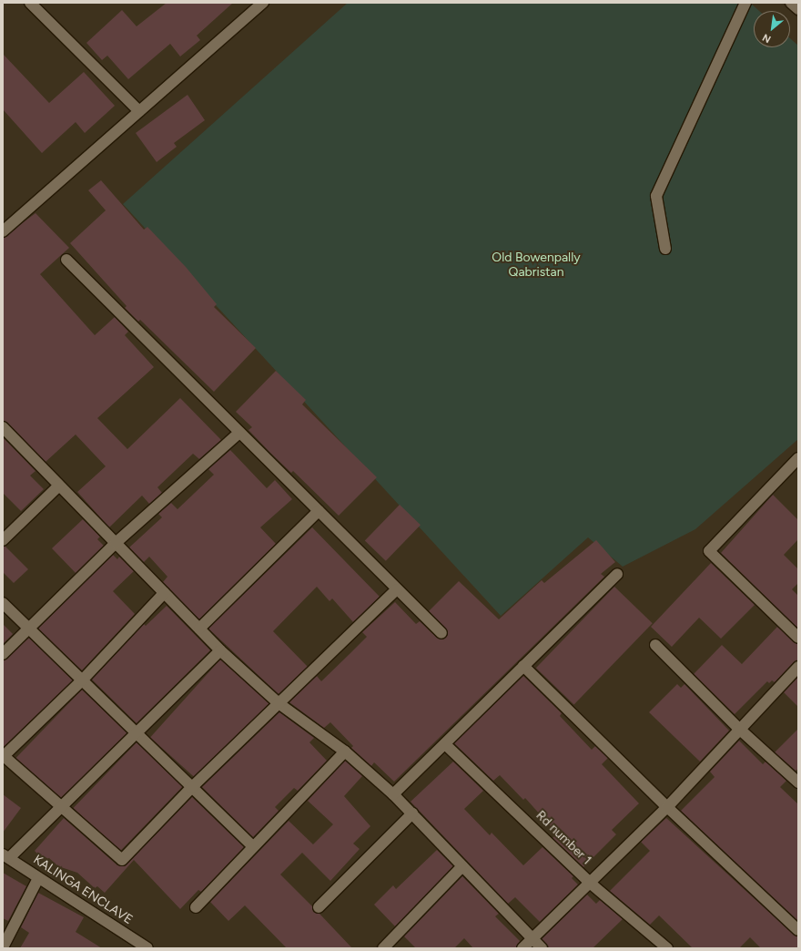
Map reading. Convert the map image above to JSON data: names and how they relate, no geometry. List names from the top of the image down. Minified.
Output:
{"streets":{"street":["Rd number 1","KALINGA ENCLAVE"]},"parks":["Old Bowenpally Qabristan"],"north":"bottom left"}
